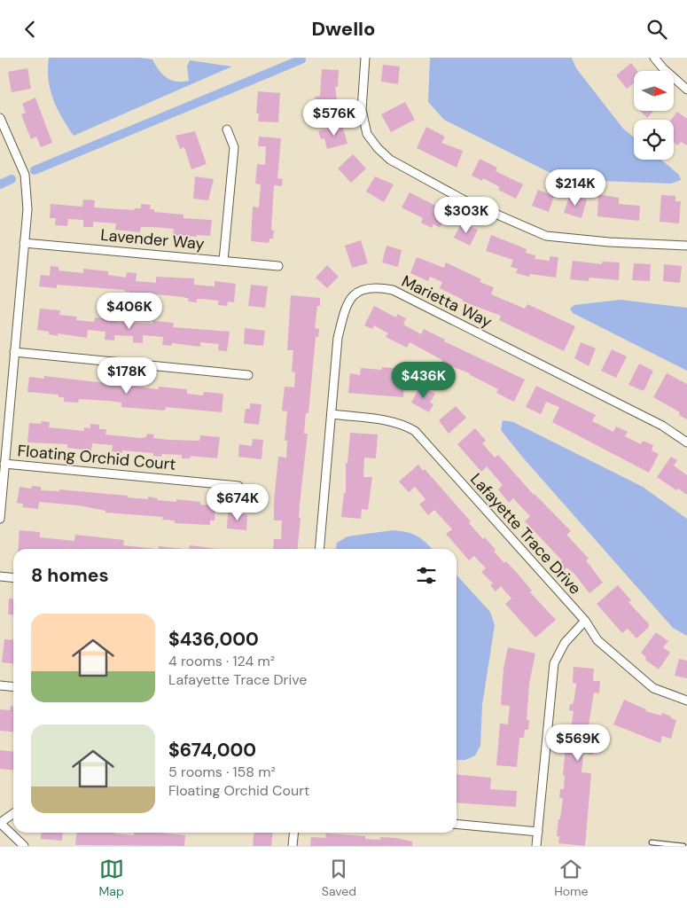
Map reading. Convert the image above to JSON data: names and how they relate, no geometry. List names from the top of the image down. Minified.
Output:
{"streets":{"street":["Lavender Way","Marietta Way","Floating Orchid Court","Lafayette Trace Drive"]},"crossings":[["Marietta Way","Lafayette Trace Drive"]],"north":"right","page":{"header":"Dwello","price":["$576K","$214K","$303K","$406K","$178K","$436K","$674K","$569K"],"heading":"8 homes","list":[{"name":"$436,000","note":"4 rooms · 124 m² · Lafayette Trace Drive"},{"name":"$674,000","note":"5 rooms · 158 m² · Floating Orchid Court"}],"tabs":["Map","Saved","Home"]}}
